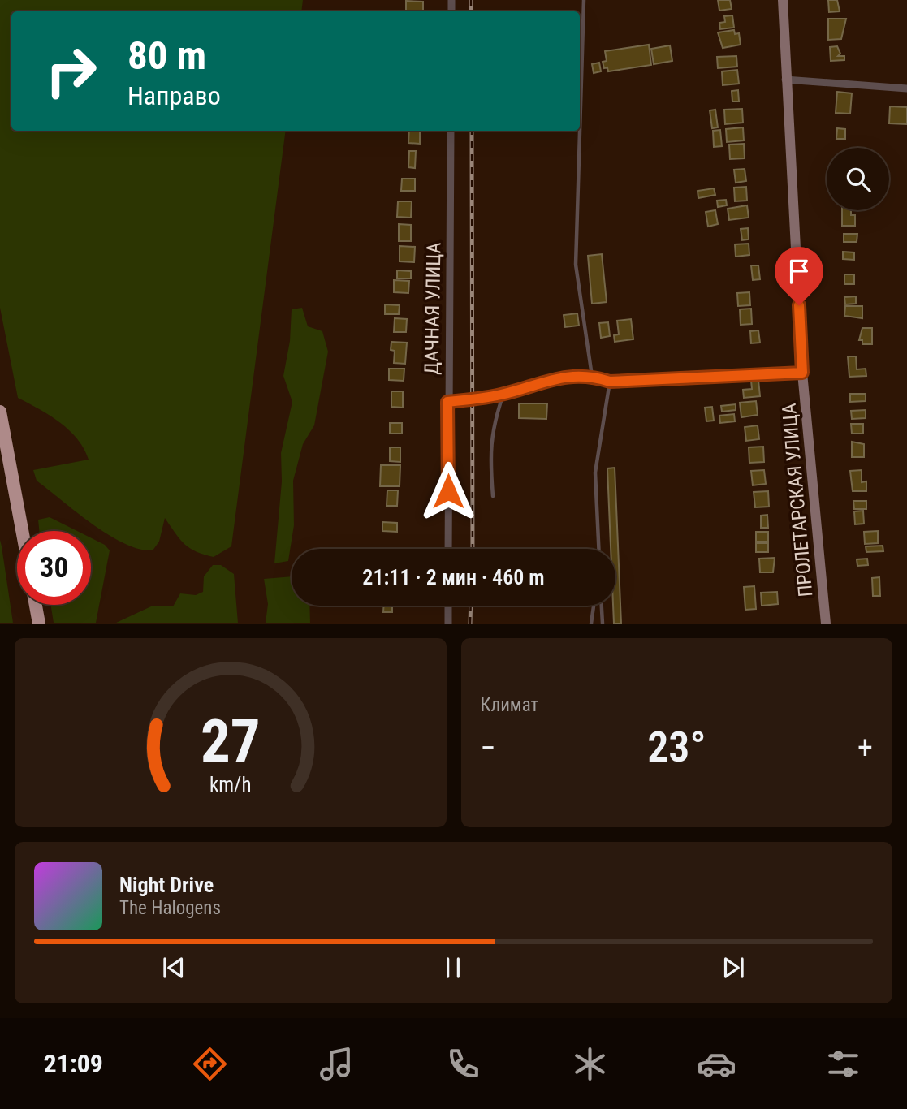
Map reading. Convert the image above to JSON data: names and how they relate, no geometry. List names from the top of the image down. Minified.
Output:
{"streets":{"main road":["ПРОЛЕТАРСКАЯ УЛИЦА"],"street":["ДАЧНАЯ УЛИЦА"]},"page":{"turn":["80 m","Направо"],"limit":"30","trip":"21:11 · 2 мин · 460 m","tile":"Климат","heat":["−","23°","+"],"song":["Night Drive","The Halogens"],"tabs":"21:09","gauge":["27","km/h"]}}
